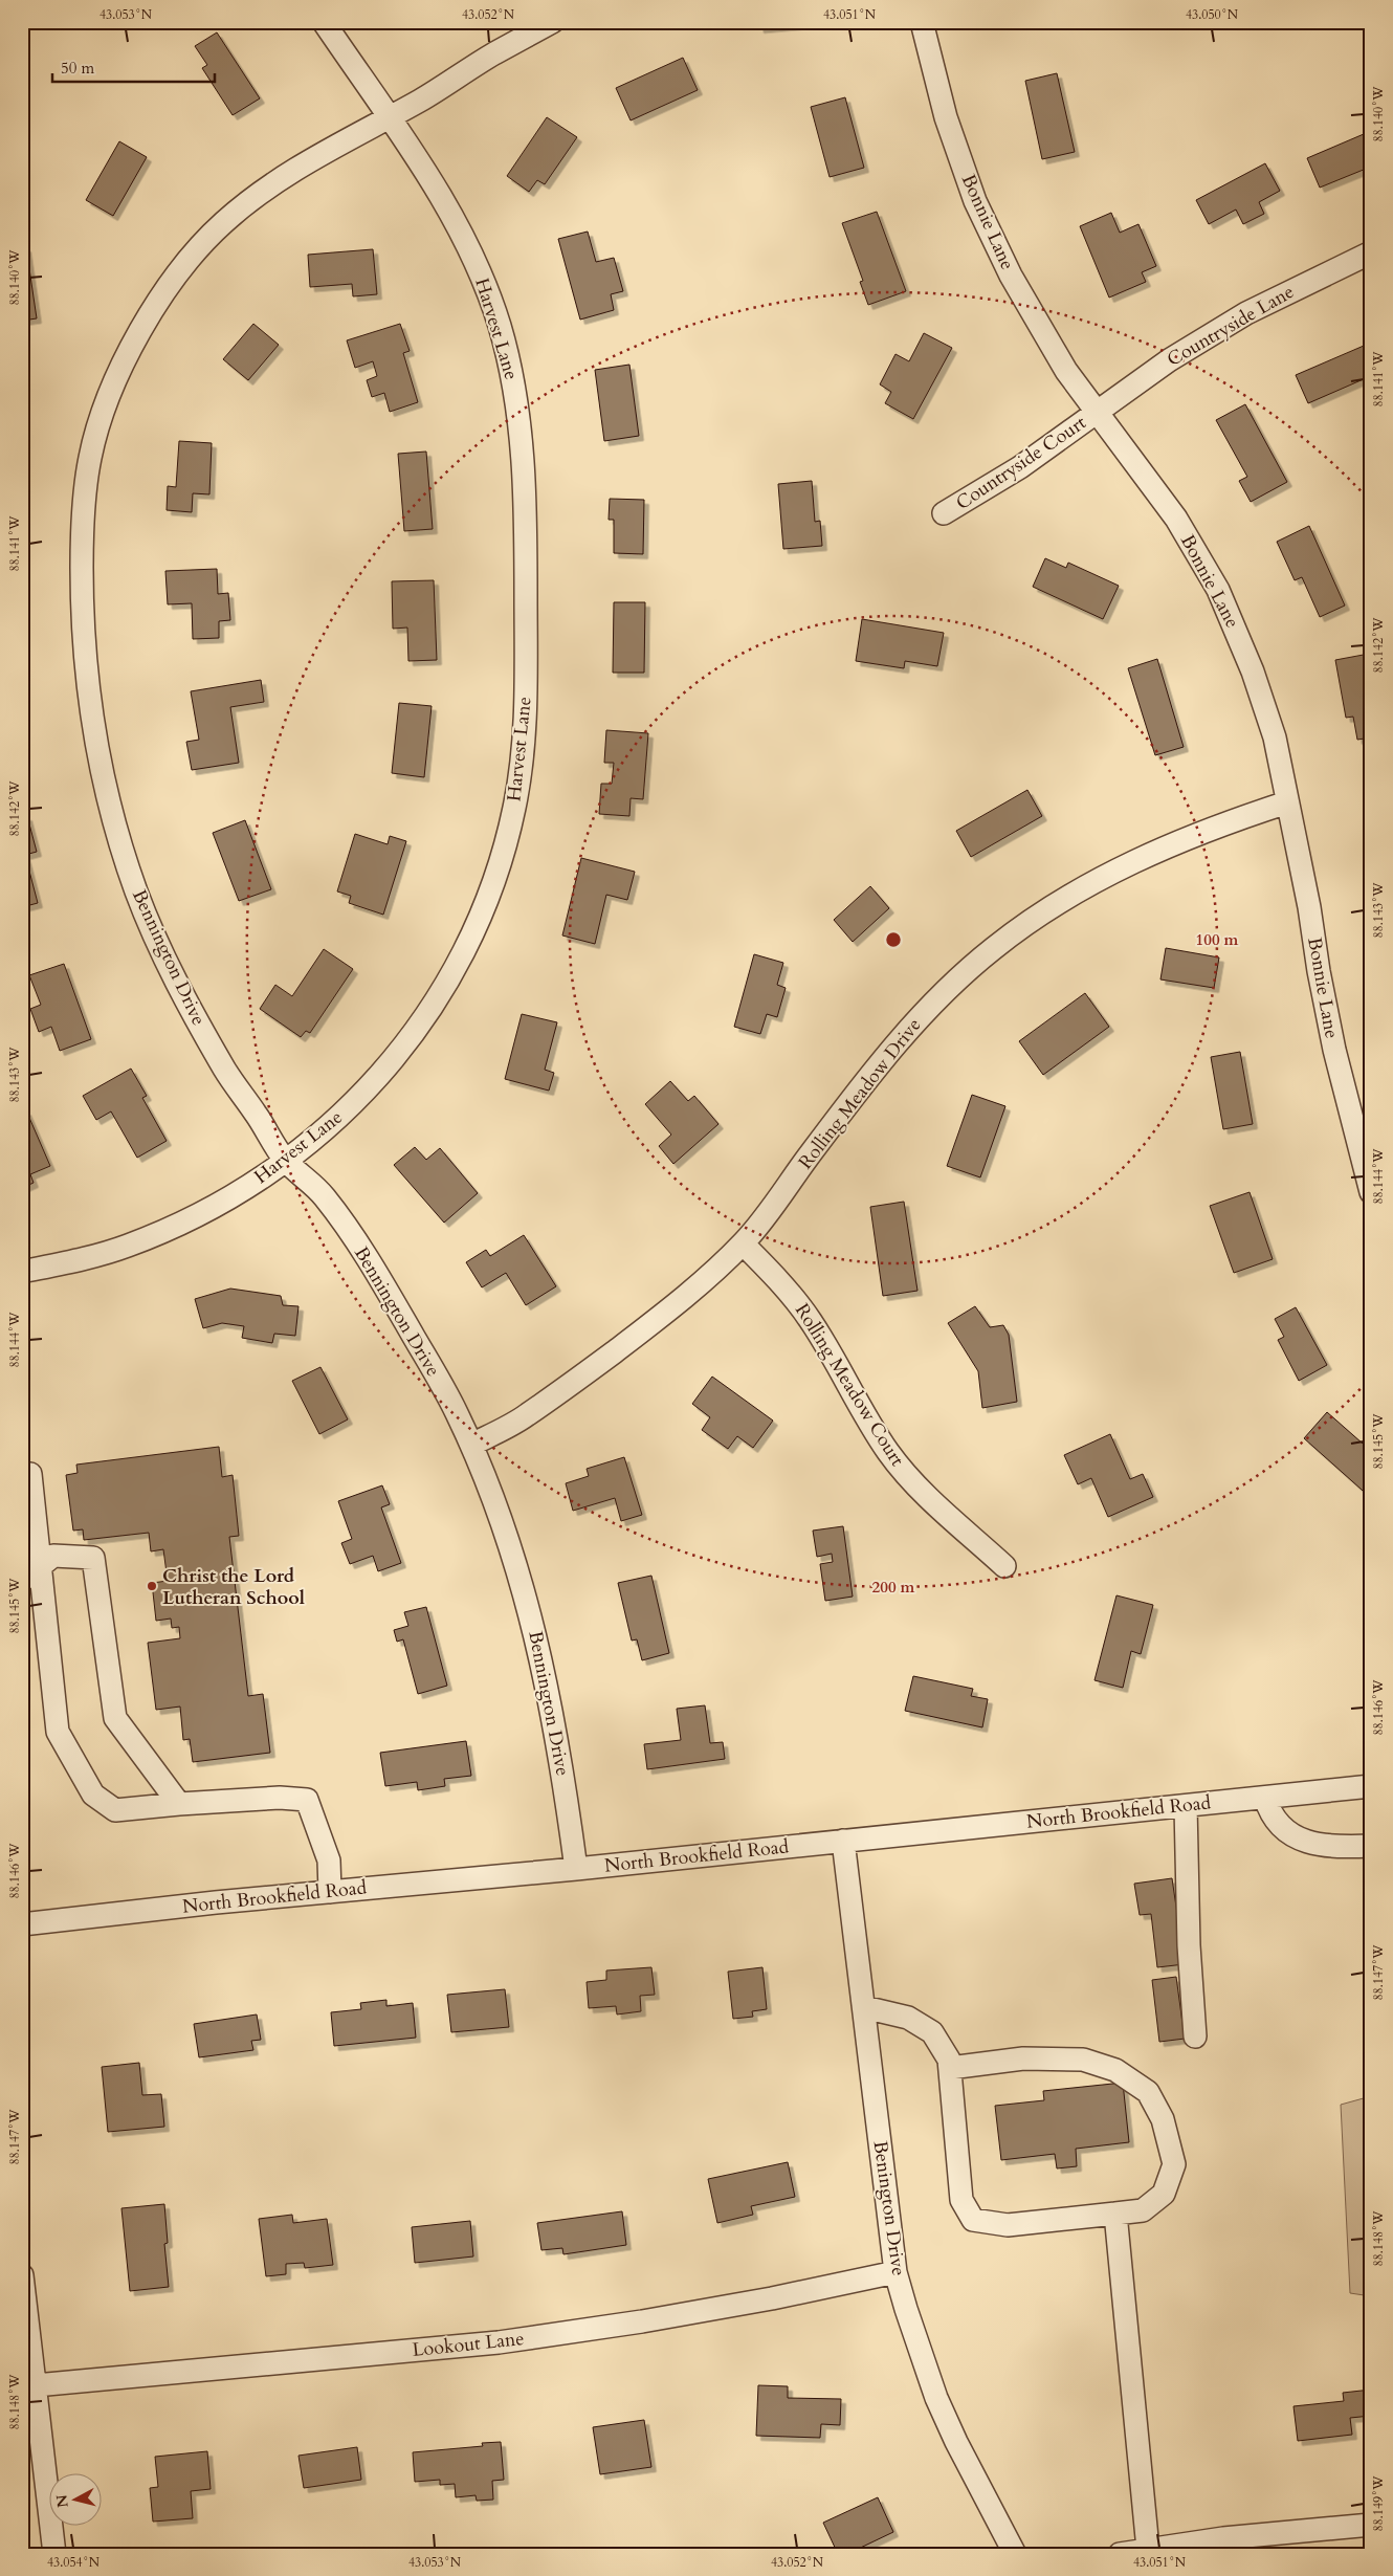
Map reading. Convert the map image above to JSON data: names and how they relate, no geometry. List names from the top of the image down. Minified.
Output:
{"streets":{"street":["Bonnie Lane","Countryside Lane","Harvest Lane","Countryside Court","Bennington Drive","Rolling Meadow Drive","Rolling Meadow Court","North Brookfield Road","Benington Drive","Lookout Lane"]},"crossings":[["Bonnie Lane","Countryside Lane"],["Bonnie Lane","Countryside Court"],["Bonnie Lane","Rolling Meadow Drive"],["Countryside Lane","Countryside Court"],["Harvest Lane","Bennington Drive"],["Bennington Drive","Rolling Meadow Drive"],["Bennington Drive","North Brookfield Road"],["Rolling Meadow Drive","Rolling Meadow Court"],["North Brookfield Road","Benington Drive"],["Benington Drive","Lookout Lane"]],"places":["Christ the Lord Lutheran School"],"scale_bar":"50 m","north":"left","coordinates":["43.053°N","43.052°N","43.051°N","43.050°N","88.140°W","88.141°W","88.142°W","88.143°W","88.144°W","88.145°W","88.146°W","88.147°W","88.148°W","88.149°W","43.054°N"],"rings":["100 m","200 m"]}
